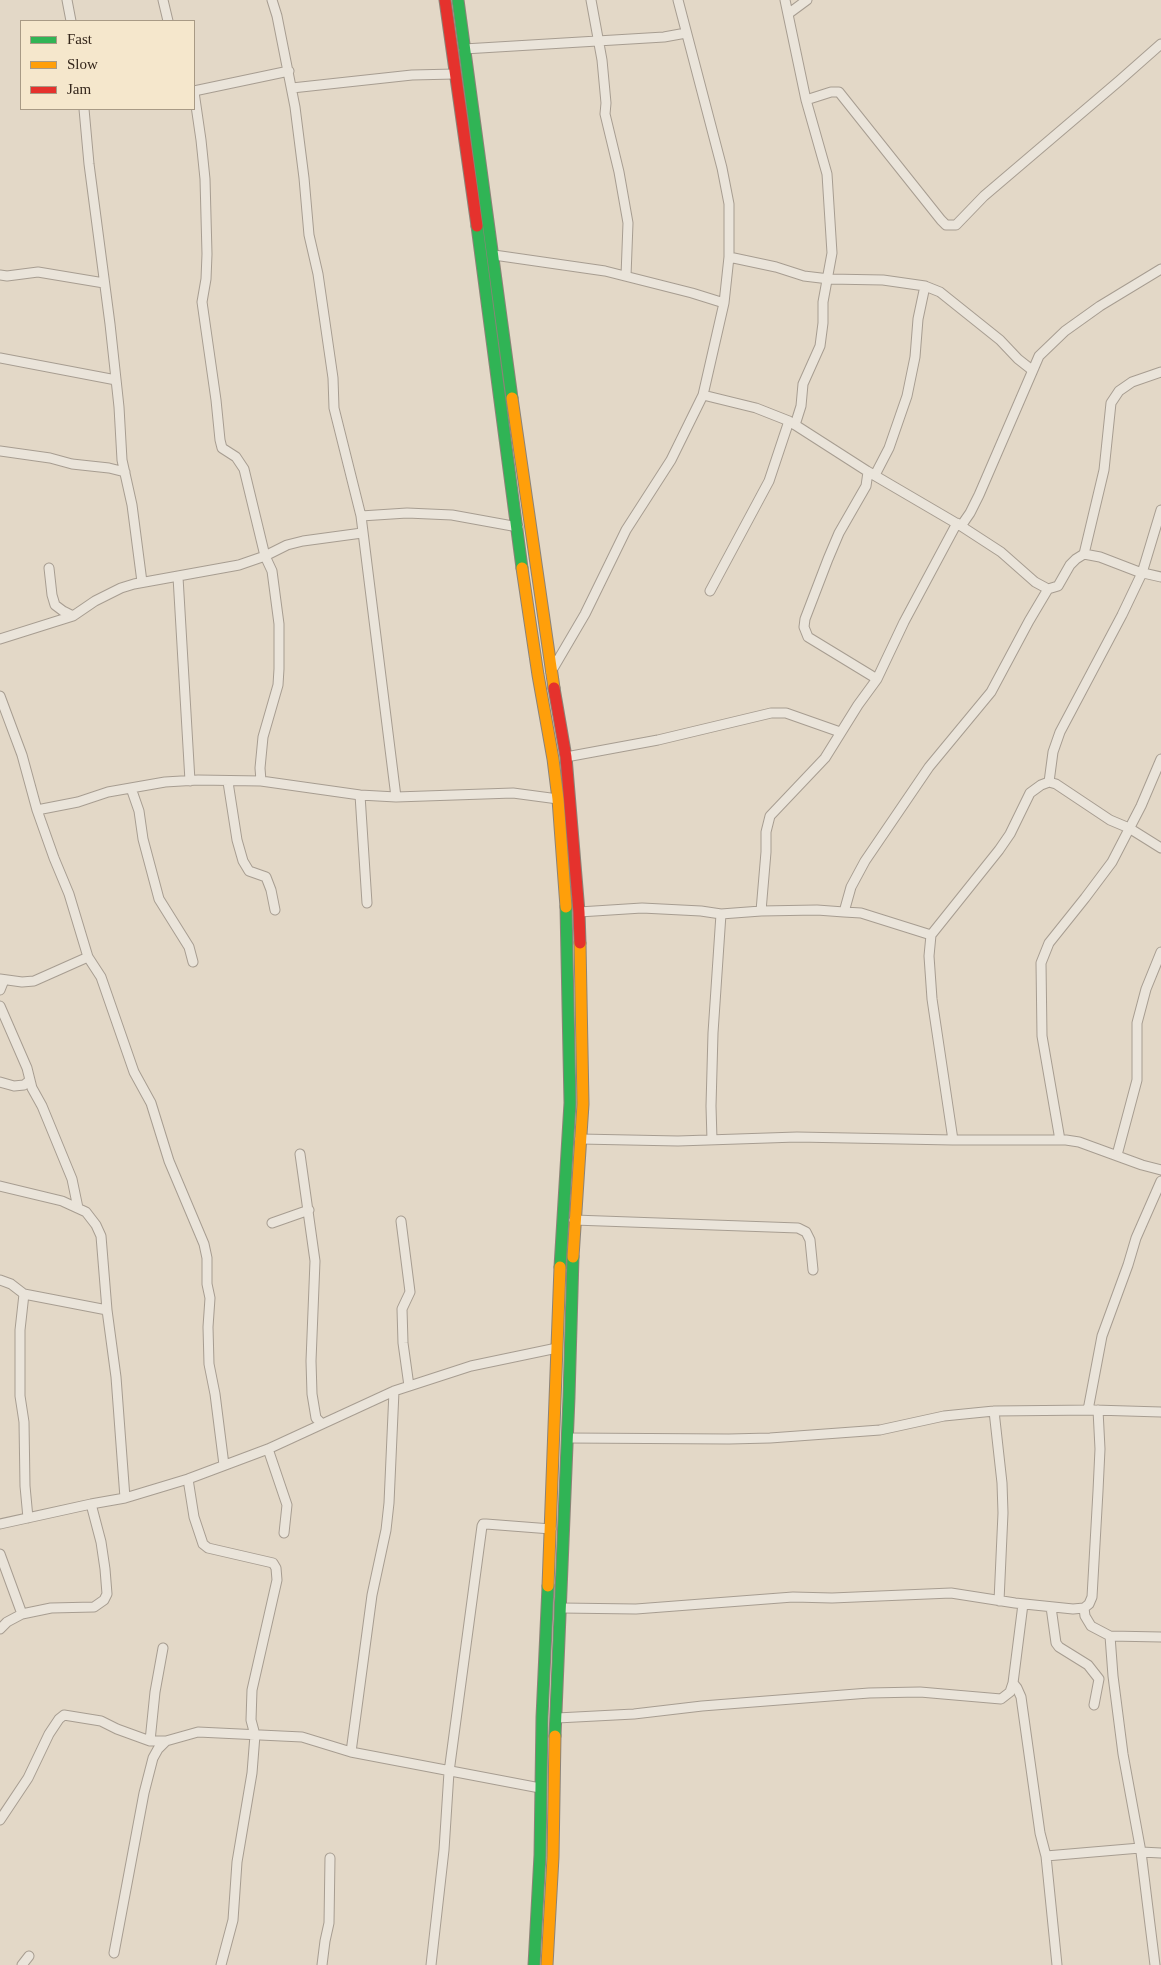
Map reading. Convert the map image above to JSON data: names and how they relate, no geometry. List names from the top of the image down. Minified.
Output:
{"legend":["Fast","Slow","Jam"]}
